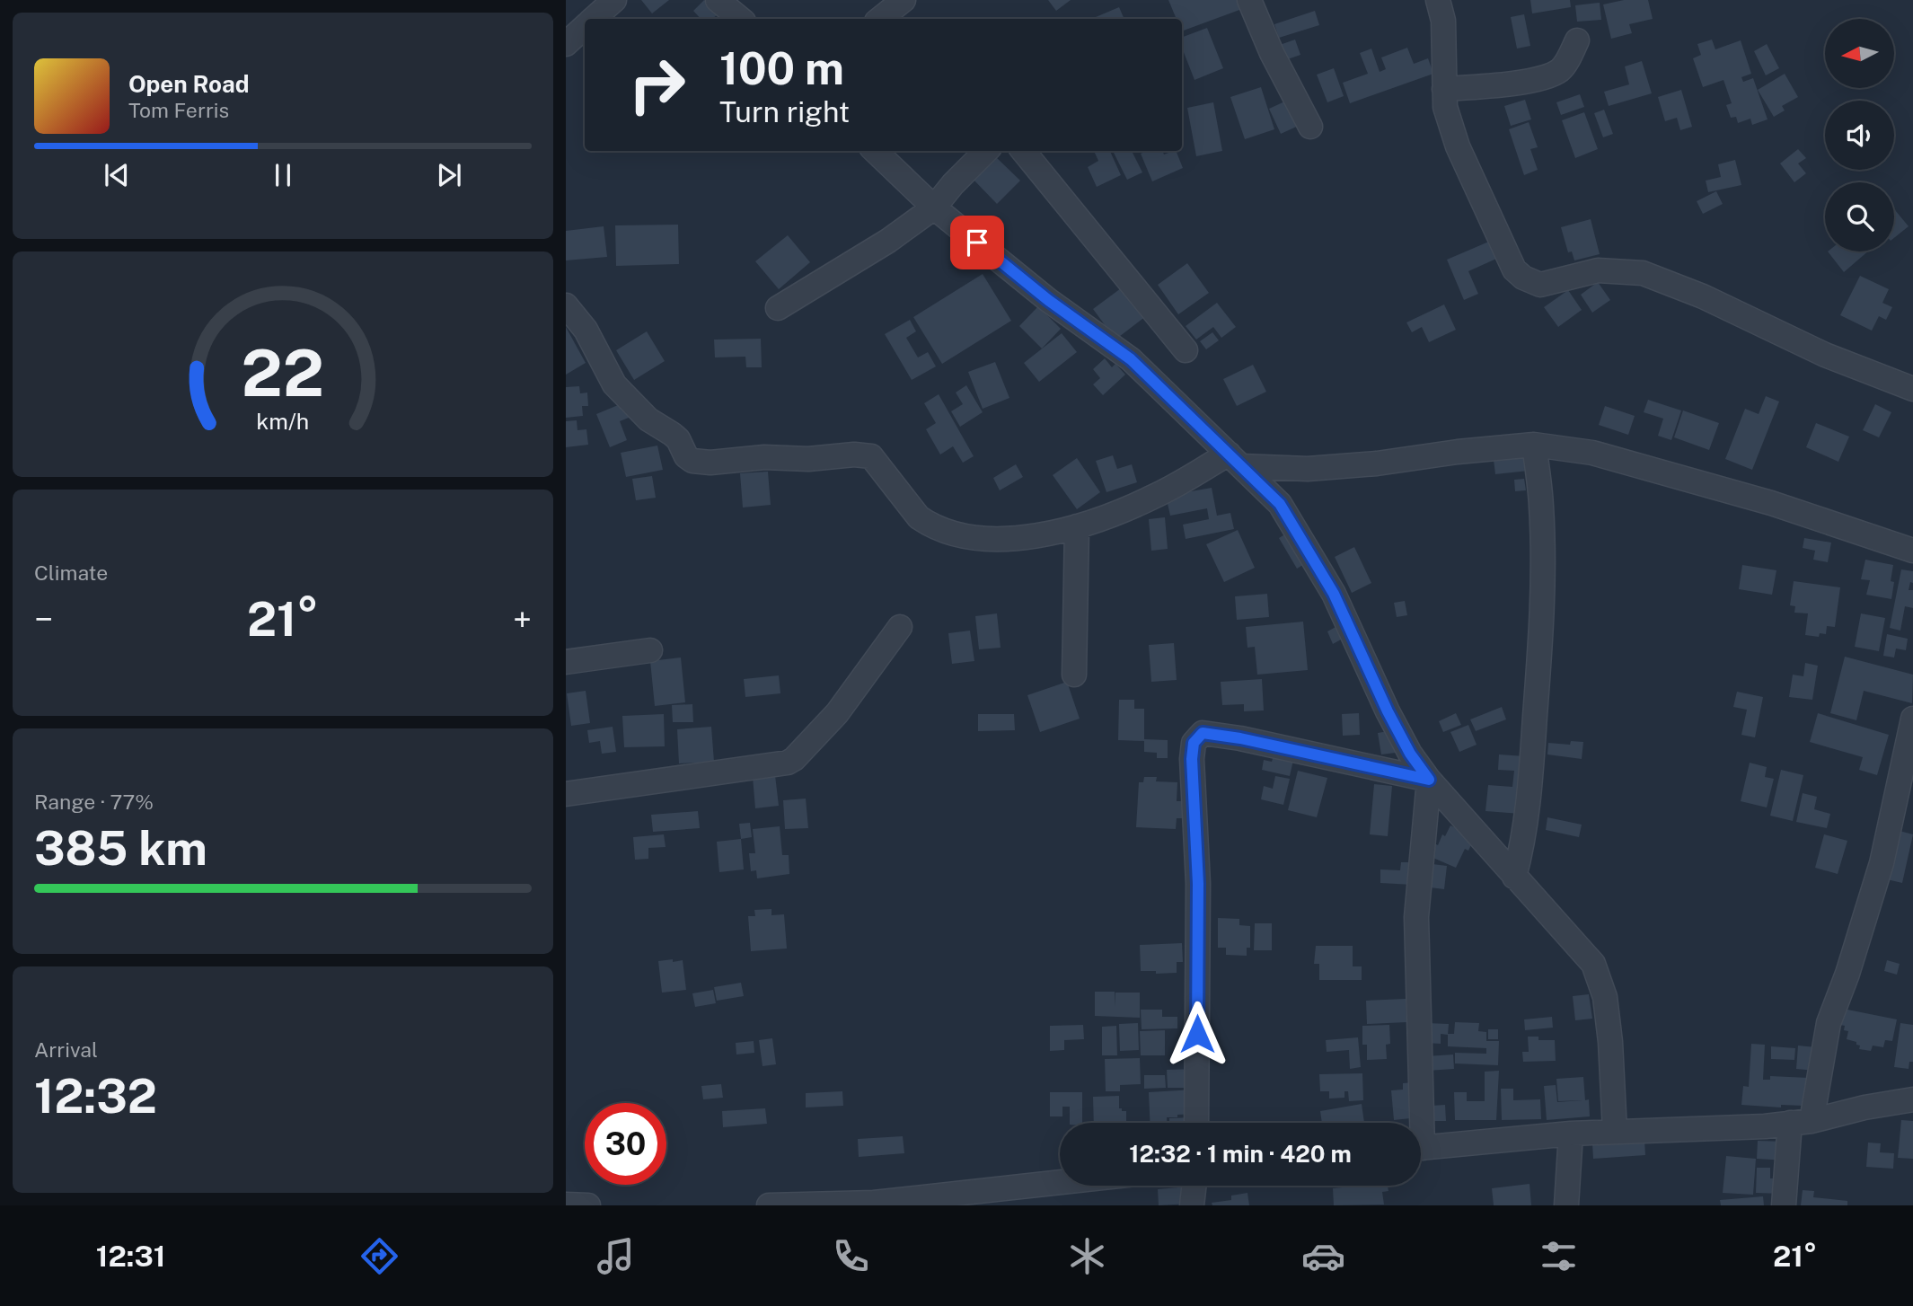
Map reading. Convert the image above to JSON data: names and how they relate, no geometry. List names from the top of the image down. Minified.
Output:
{"north":"left","page":{"turn":["100 m","Turn right"],"song":["Open Road","Tom Ferris"],"tile":["Climate",["Range · 77%","385 km"],["Arrival","12:32"]],"heat":["−","21°","+"],"limit":"30","trip":"12:32 · 1 min · 420 m","tabs":["12:31","21°"],"gauge":["22","km/h"]}}
